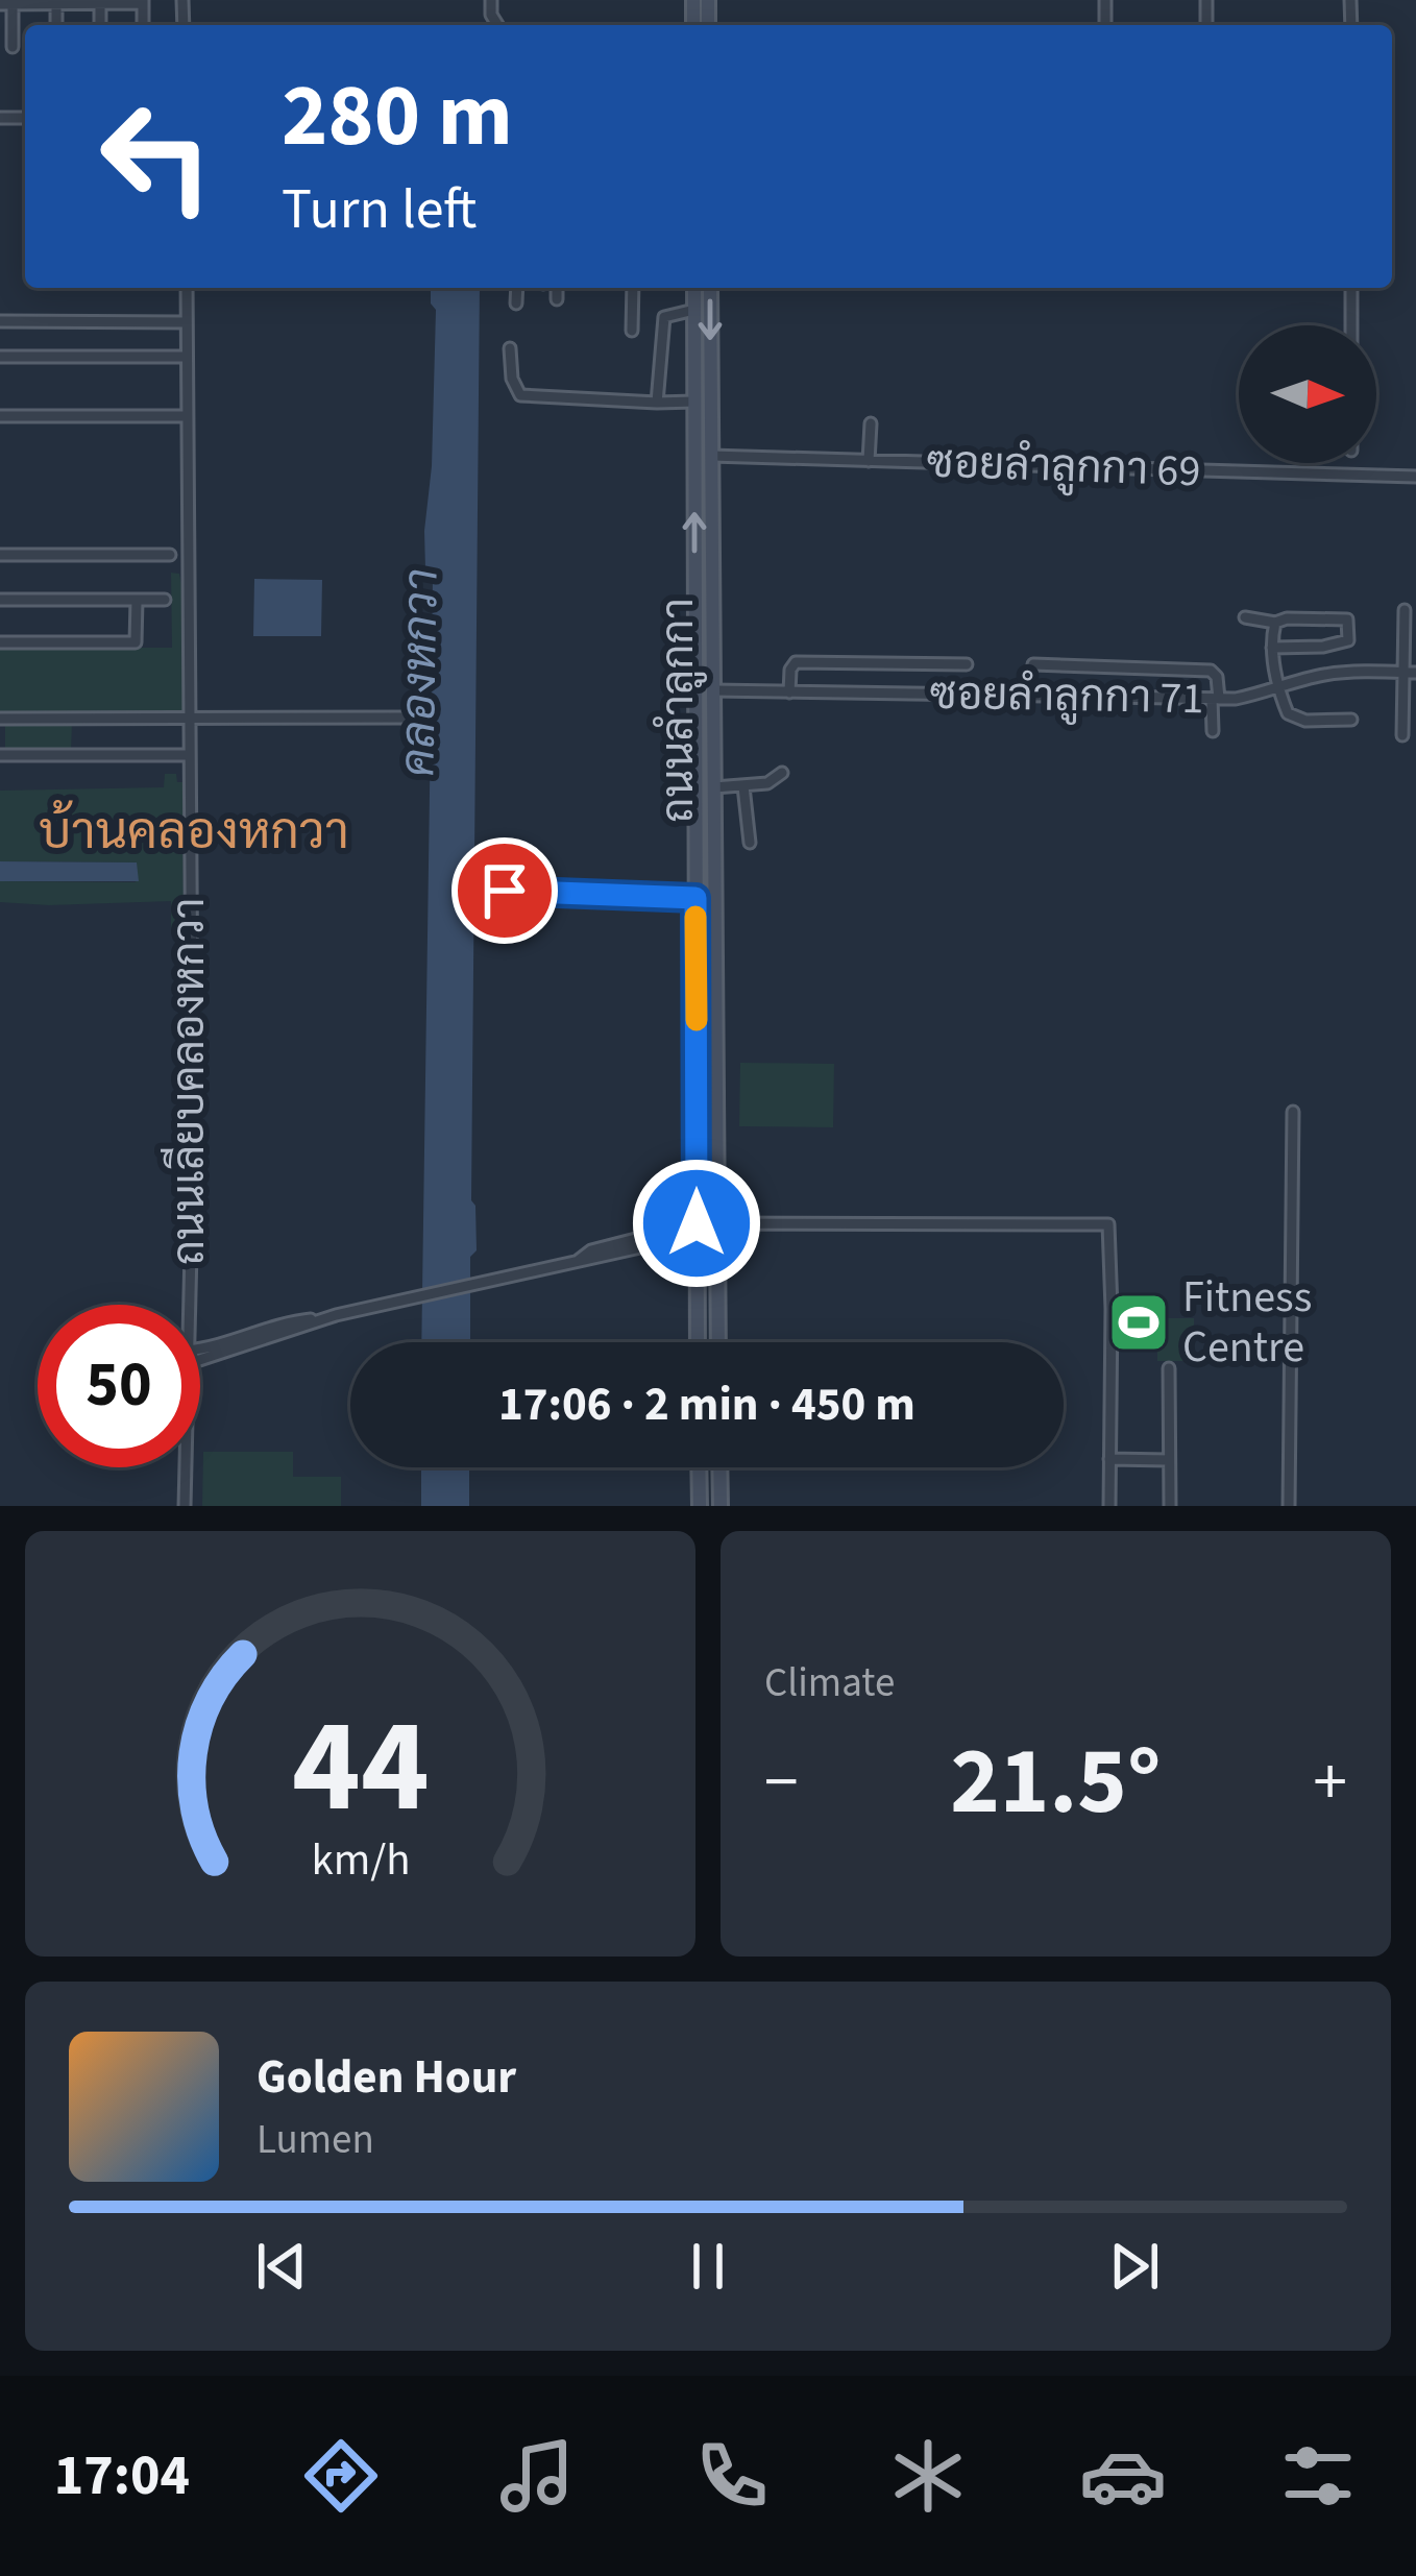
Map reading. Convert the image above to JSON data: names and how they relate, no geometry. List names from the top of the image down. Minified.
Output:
{"streets":{"main road":["ถนนลำลูกกา"],"street":["ซอยลำลูกกา 69","ซอยลำลูกกา 71","ถนนเลียบคลองหกวา"]},"crossings":[["ซอยลำลูกกา 69","ถนนลำลูกกา"],["ซอยลำลูกกา 71","ถนนลำลูกกา"]],"districts":["บ้านคลองหกวา"],"water":["คลองหกวา"],"places":{"sports":["Fitness Centre"]},"north":"right","page":{"turn":["280 m","Turn left"],"limit":"50","trip":"17:06 · 2 min · 450 m","tile":"Climate","heat":["−","21.5°","+"],"song":["Golden Hour","Lumen"],"tabs":"17:04","gauge":["44","km/h"]}}
